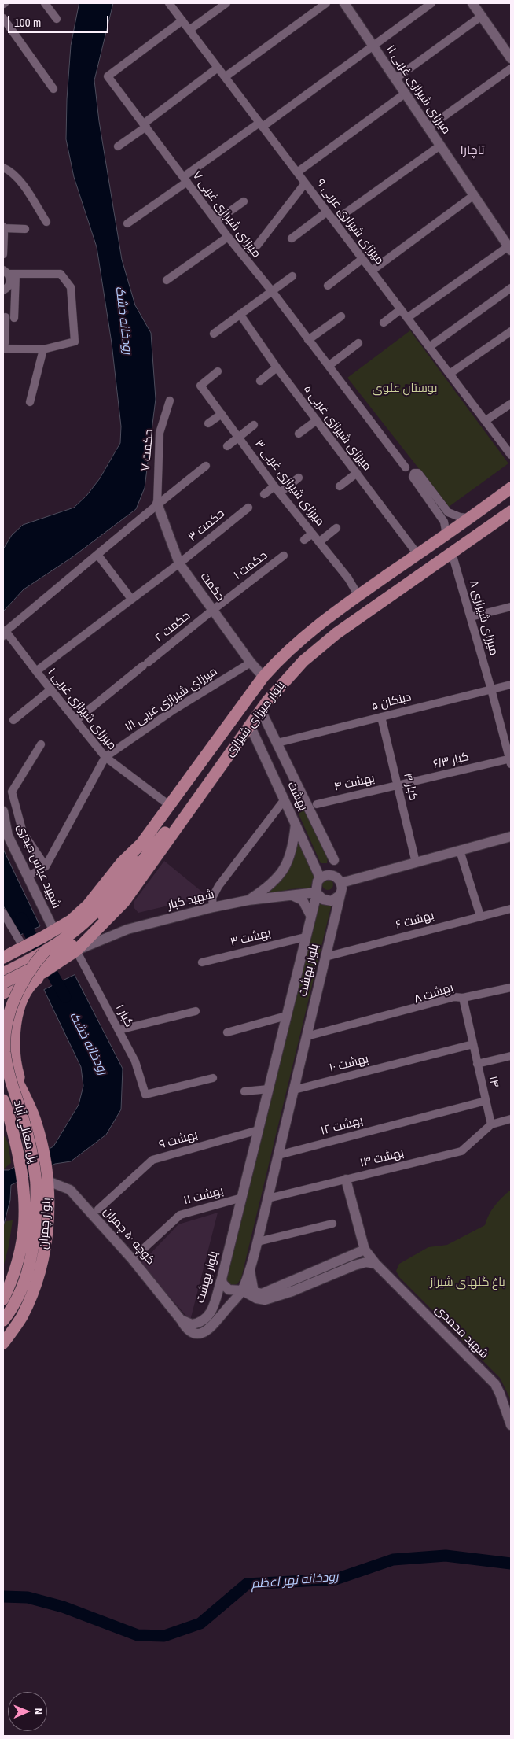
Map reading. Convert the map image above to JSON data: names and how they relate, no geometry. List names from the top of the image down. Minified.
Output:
{"streets":{"main road":["بلوار میرزای شیرازی","پل معالی آباد","بلوار چمران"],"street":["میرزای شیرازی غربی ۱۱","۷ میرزای شیرازی غربی","میرزای شیرازی غربی ۹","۵ میرزای شیرازی غربی","۷ حکمت","۳ میرزای شیرازی غربی","۳ حکمت","۱ حکمت","حکمت","۸ میرزای شیرازی","۲ حکمت","۱/۱ میرزای شیرازی غربی","۵ دینکان","۱ میرزای شیرازی غربی","۶/۳ کبار","۴ بهشت","۴ کبار","بهشت","شهید عباس حیدری","شهید کبار","۶ بهشت","۳ بهشت","بلوار بهشت","۸ بهشت","۱ کبار","۱۰ بهشت","۱۴","۱۲ بهشت","۹ بهشت","۱۴ بهشت","۱۱ بهشت","کوچه ۵۰ چمران","شهید محمدی"]},"crossings":[["۷ میرزای شیرازی غربی","میرزای شیرازی غربی ۹"],["۵ میرزای شیرازی غربی","بلوار میرزای شیرازی"],["۷ حکمت","حکمت"],["۳ میرزای شیرازی غربی","بلوار میرزای شیرازی"],["۳ حکمت","حکمت"],["۳ حکمت","۱ میرزای شیرازی غربی"],["۱ حکمت","حکمت"],["۱ حکمت","۲ حکمت"],["حکمت","۲ حکمت"],["حکمت","۱/۱ میرزای شیرازی غربی"],["حکمت","بلوار میرزای شیرازی"],["۸ میرزای شیرازی","۵ دینکان"],["۸ میرزای شیرازی","بلوار میرزای شیرازی"],["۸ میرزای شیرازی","۶/۳ کبار"],["۲ حکمت","۱ میرزای شیرازی غربی"],["۱/۱ میرزای شیرازی غربی","۱ میرزای شیرازی غربی"],["۵ دینکان","۴ کبار"],["۱ میرزای شیرازی غربی","بلوار میرزای شیرازی"],["بلوار میرزای شیرازی","بهشت"],["بلوار میرزای شیرازی","شهید عباس حیدری"],["بلوار میرزای شیرازی","شهید کبار"],["بلوار میرزای شیرازی","۱ کبار"],["بلوار میرزای شیرازی","بلوار چمران"],["۶/۳ کبار","۴ بهشت"],["۶/۳ کبار","۴ کبار"],["۴ بهشت","۴ کبار"],["بهشت","شهید کبار"],["بهشت","بلوار بهشت"],["شهید کبار","بلوار بهشت"],["شهید کبار","۱ کبار"],["۶ بهشت","بلوار بهشت"],["۳ بهشت","بلوار بهشت"],["بلوار بهشت","۸ بهشت"],["بلوار بهشت","۱۰ بهشت"],["بلوار بهشت","۱۲ بهشت"],["بلوار بهشت","۹ بهشت"],["بلوار بهشت","۱۴ بهشت"],["بلوار بهشت","۱۱ بهشت"],["بلوار بهشت","کوچه ۵۰ چمران"],["۸ بهشت","۱۴"],["۱۰ بهشت","۱۴"],["۱۴","۱۲ بهشت"],["۱۴","۱۴ بهشت"],["پل معالی آباد","بلوار چمران"],["پل معالی آباد","کوچه ۵۰ چمران"],["۱۴ بهشت","شهید محمدی"],["بلوار چمران","کوچه ۵۰ چمران"]],"districts":["تاچارا"],"water":["رودخانه خشک","رودخانه نهر اعظم"],"parks":["بوستان علوی","باغ گلهای شیراز"],"scale_bar":"100 m","north":"right"}
